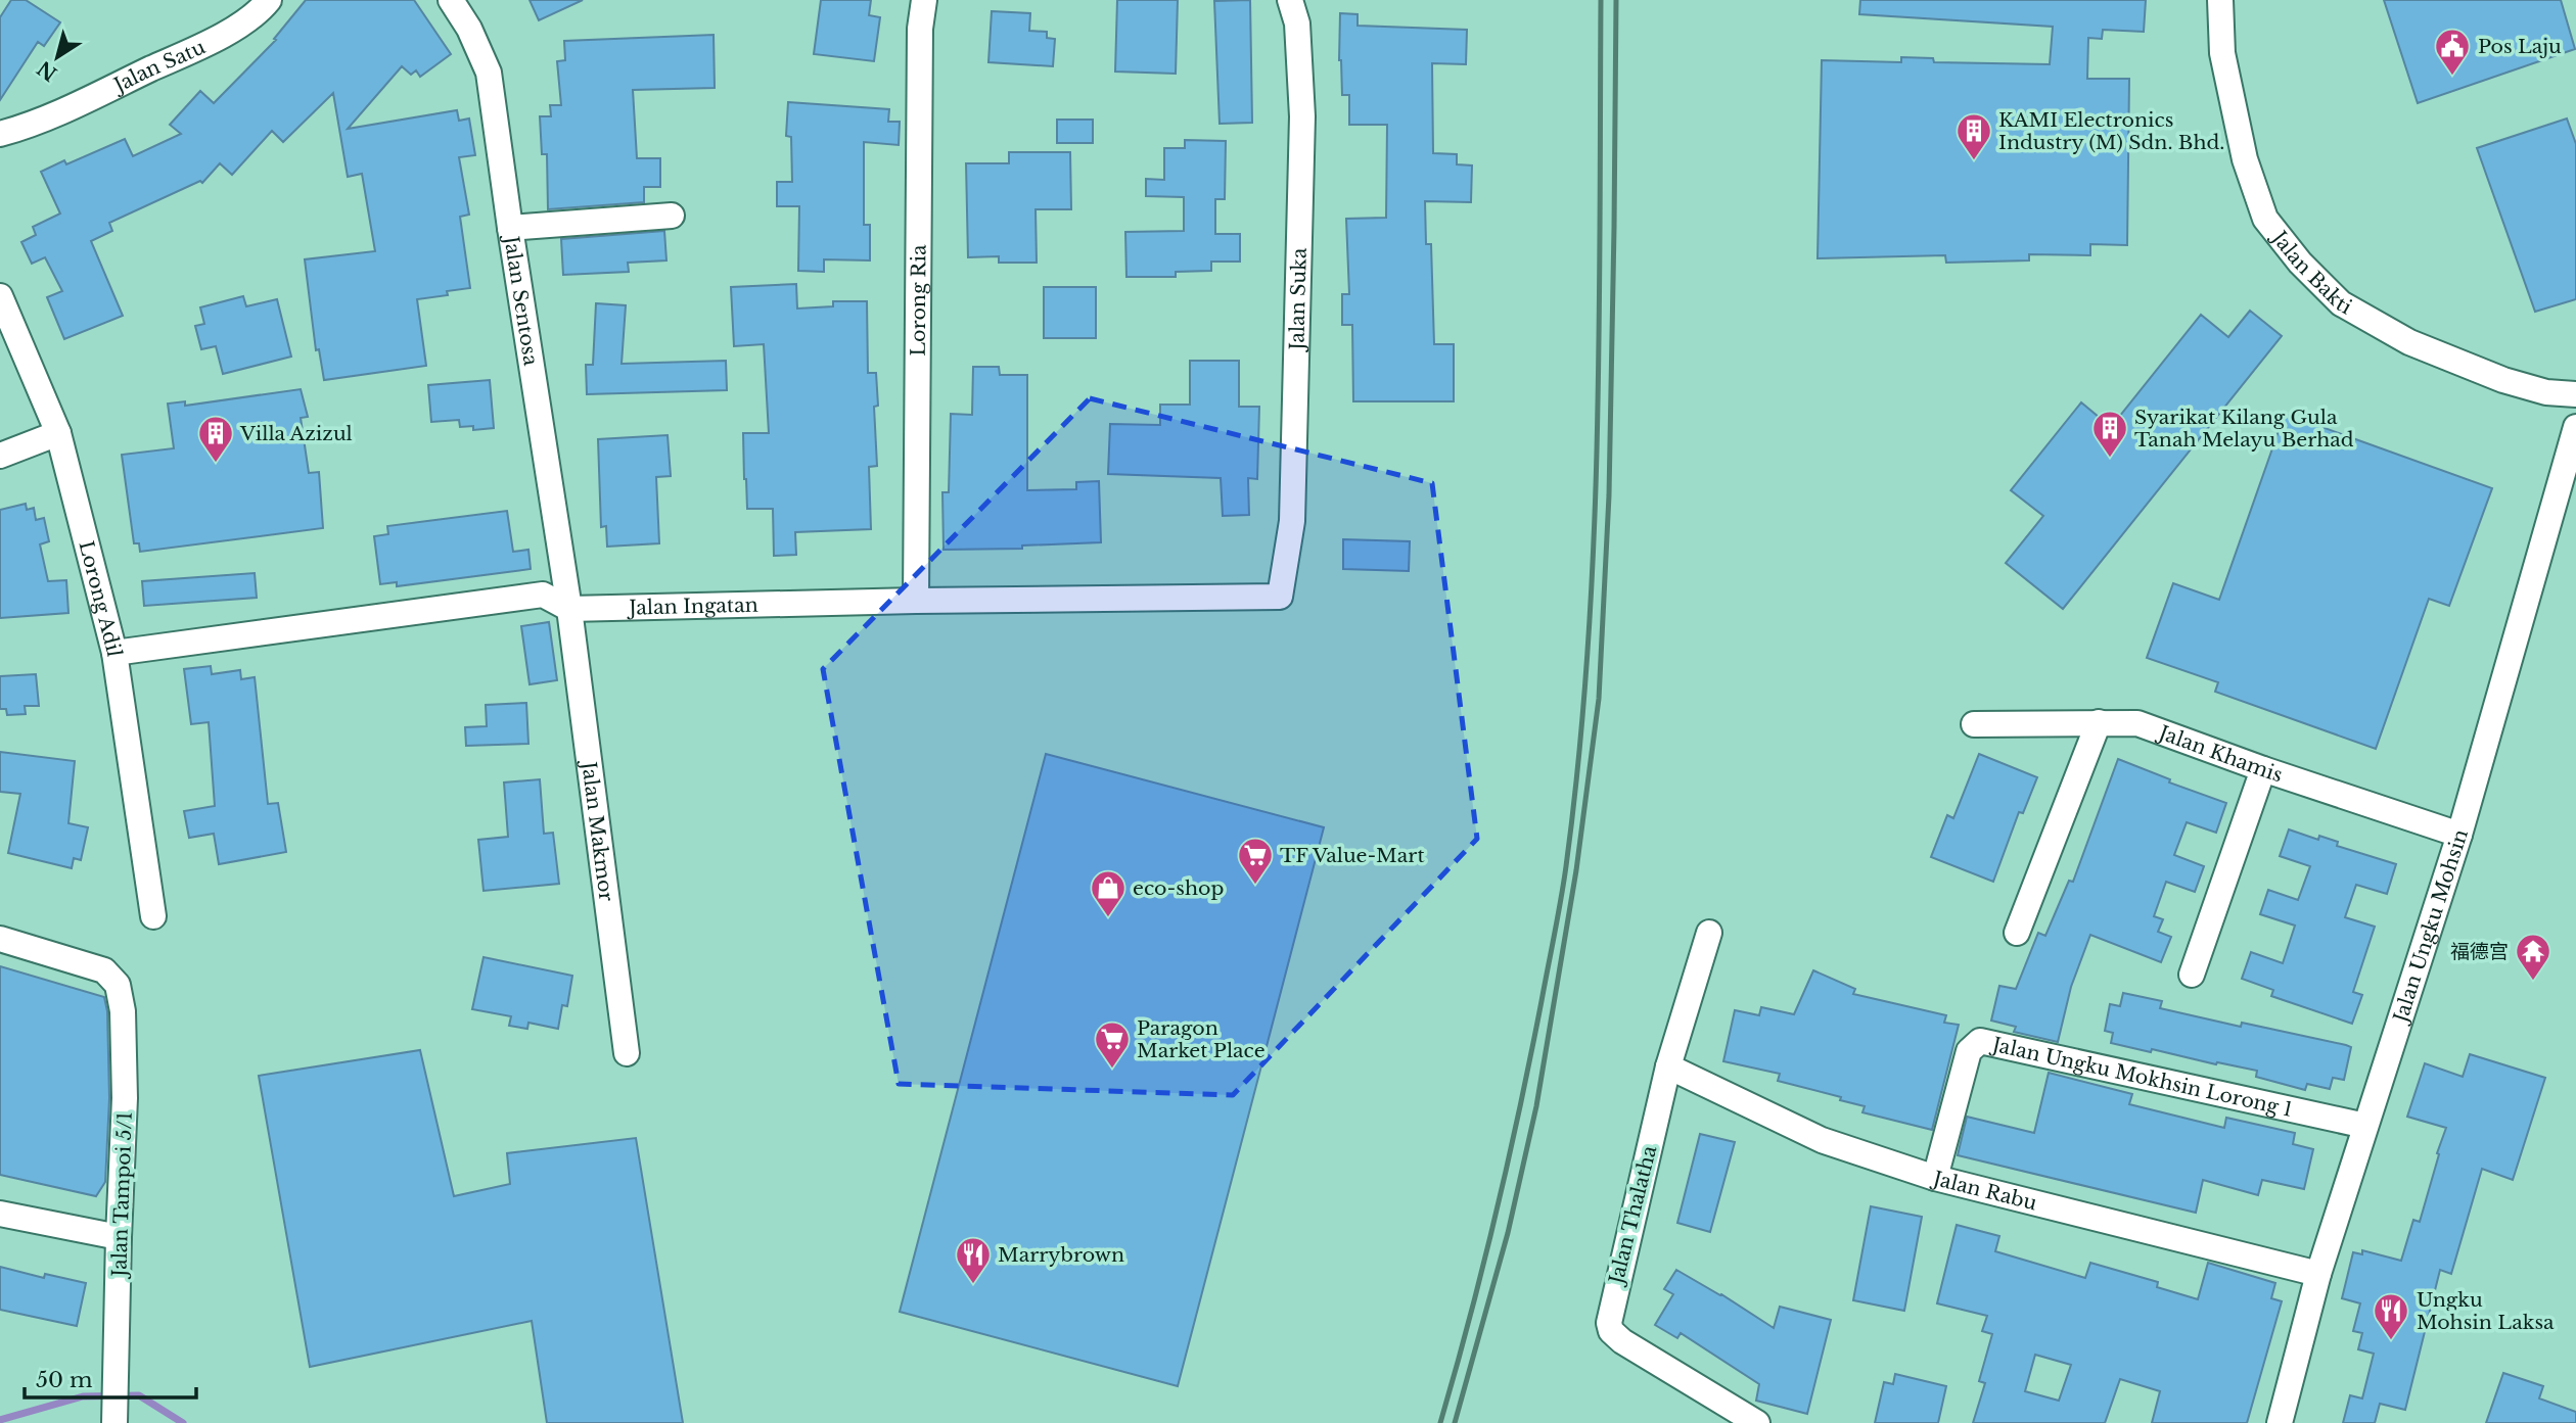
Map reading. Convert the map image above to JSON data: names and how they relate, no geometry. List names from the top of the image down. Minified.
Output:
{"streets":{"street":["Jalan Satu","Jalan Bakti","Jalan Suka","Jalan Sentosa","Lorong Ria","Lorong Adil","Jalan Ingatan","Jalan Khamis","Jalan Makmor","Jalan Ungku Mohsin","Jalan Ungku Mokhsin Lorong 1","Jalan Rabu","Jalan Tampoi 5/1","Jalan Thalatha"]},"crossings":[["Jalan Suka","Jalan Ingatan"],["Jalan Sentosa","Jalan Ingatan"],["Jalan Sentosa","Jalan Makmor"],["Lorong Ria","Jalan Ingatan"],["Lorong Adil","Jalan Ingatan"],["Jalan Ingatan","Jalan Makmor"],["Jalan Khamis","Jalan Ungku Mohsin"],["Jalan Ungku Mohsin","Jalan Ungku Mokhsin Lorong 1"],["Jalan Ungku Mohsin","Jalan Rabu"],["Jalan Ungku Mokhsin Lorong 1","Jalan Rabu"],["Jalan Rabu","Jalan Thalatha"]],"places":{"public building":["Pos Laju"],"building":["KAMI Electronics Industry (M) Sdn. Bhd.","Syarikat Kilang Gula Tanah Melayu Berhad","Villa Azizul"],"supermarket":["TF Value-Mart","Paragon Market Place"],"shop":["eco-shop"],"temple":["福德宫"],"restaurant":["Marrybrown","Ungku Mohsin Laksa"]},"scale_bar":"50 m","north":"bottom left"}
